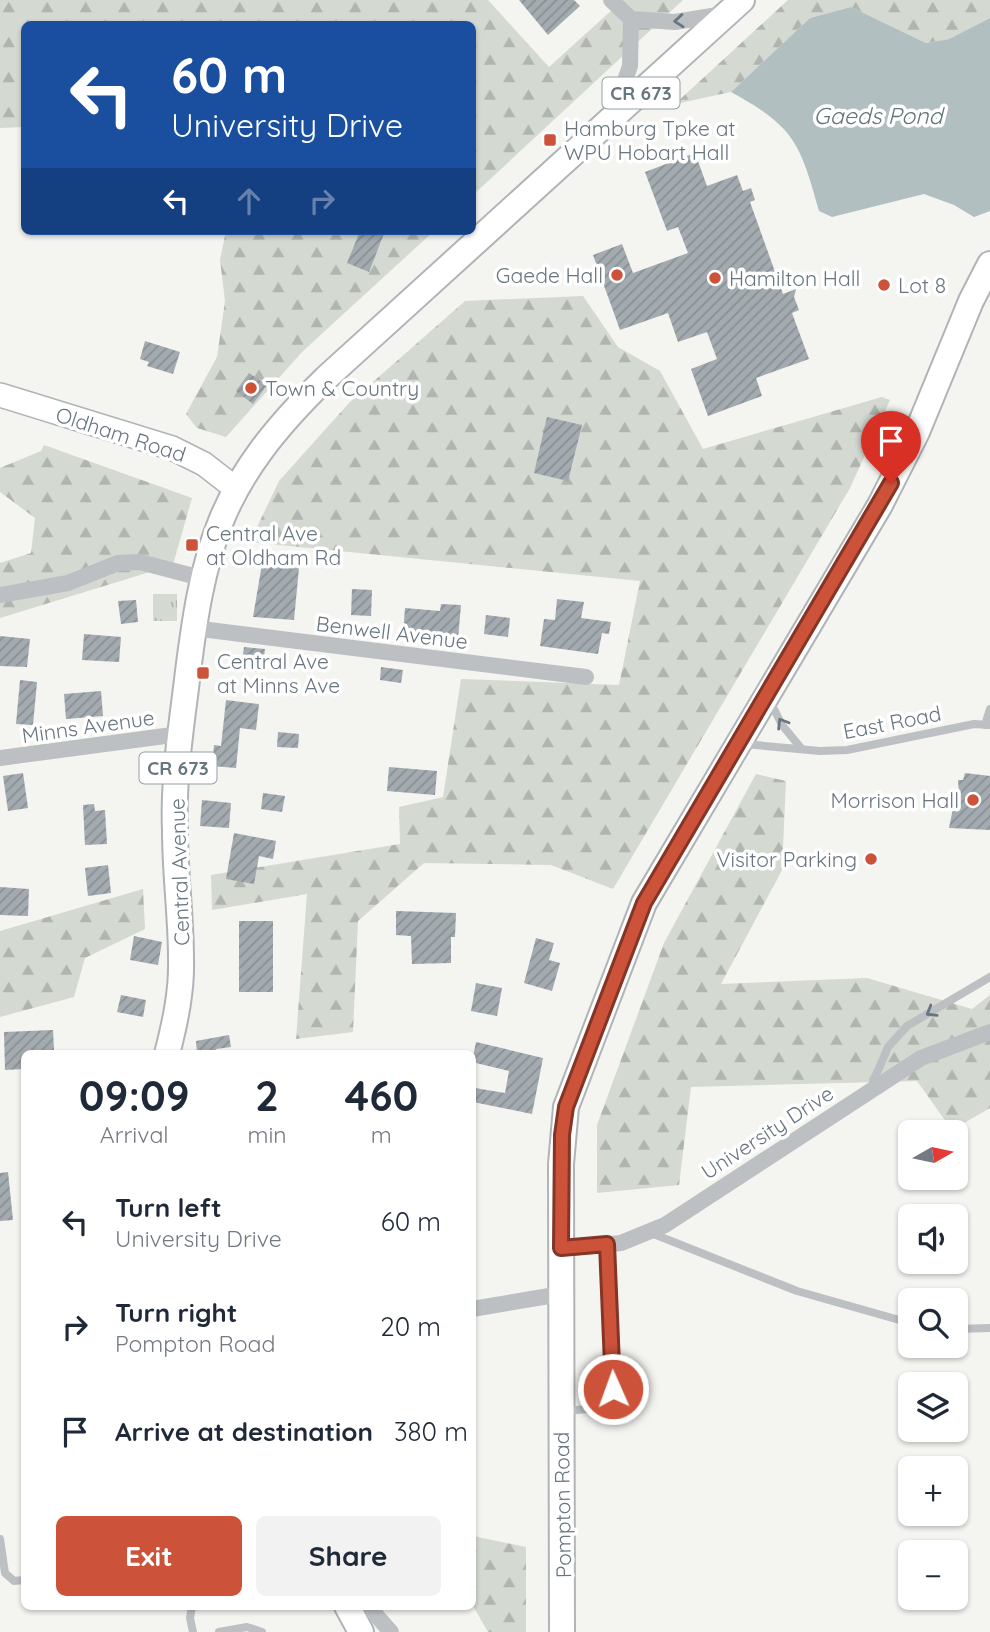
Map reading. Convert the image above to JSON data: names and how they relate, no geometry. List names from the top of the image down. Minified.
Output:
{"streets":{"main road":["CR 673","Central Avenue","Pompton Road"],"street":["Oldham Road","Benwell Avenue","Minns Avenue","University Drive"],"lane":["East Road"]},"crossings":[["CR 673","Oldham Road"],["CR 673","Central Avenue"],["Oldham Road","Central Avenue"],["Benwell Avenue","Central Avenue"],["East Road","Pompton Road"],["Minns Avenue","Central Avenue"],["University Drive","Pompton Road"]],"water":["Gaeds Pond"],"places":{"transit":["Hamburg Tpke at WPU Hobart Hall","Central Ave at Oldham Rd","Central Ave at Minns Ave"],"other":["Gaede Hall","Hamilton Hall","Lot 8","Town & Country","Morrison Hall","Visitor Parking"]},"north":"right","page":{"turn":["60 m","University Drive"],"eta":["09:09","Arrival","2","min","460","m"],"map_buttons":["+","−"],"list":[{"name":"Turn left","note":"University Drive","value":"60 m"},{"name":"Turn right","note":"Pompton Road","value":"20 m"},{"name":"Arrive at destination","value":"380 m"}],"buttons":["Exit","Share"]}}
